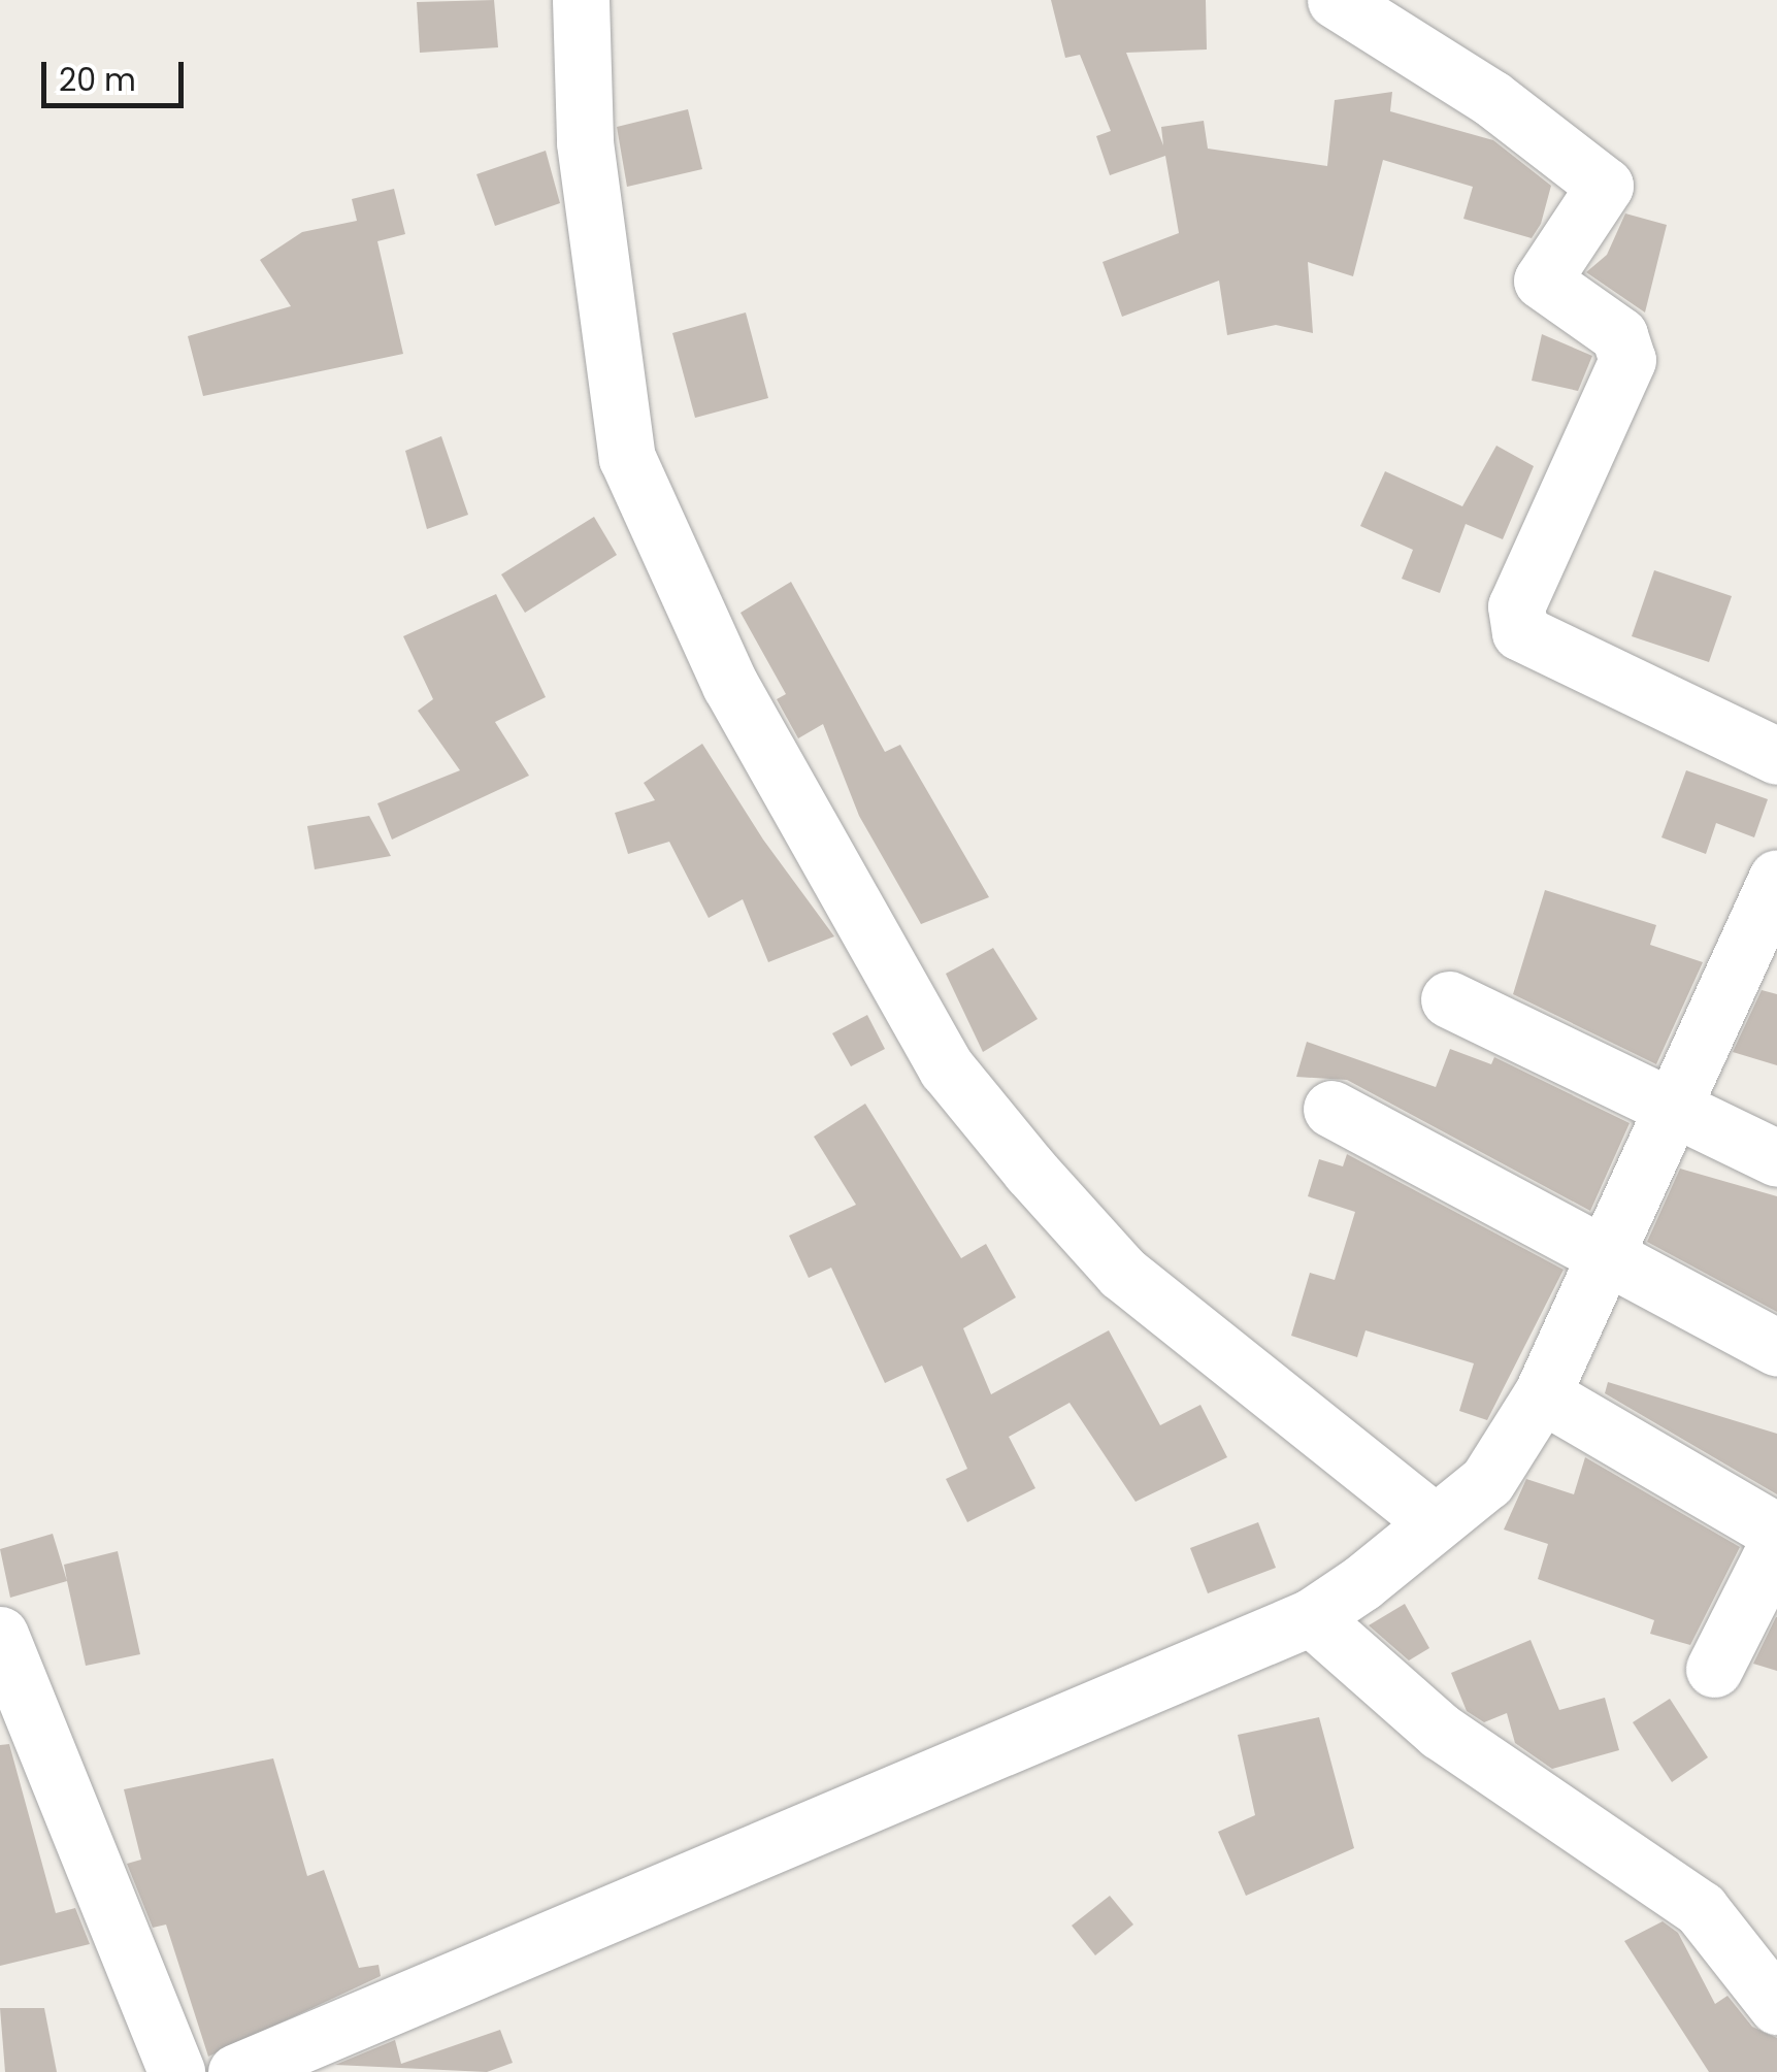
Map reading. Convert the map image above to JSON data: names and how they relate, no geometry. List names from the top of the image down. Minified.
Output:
{"scale_bar":"20 m"}
